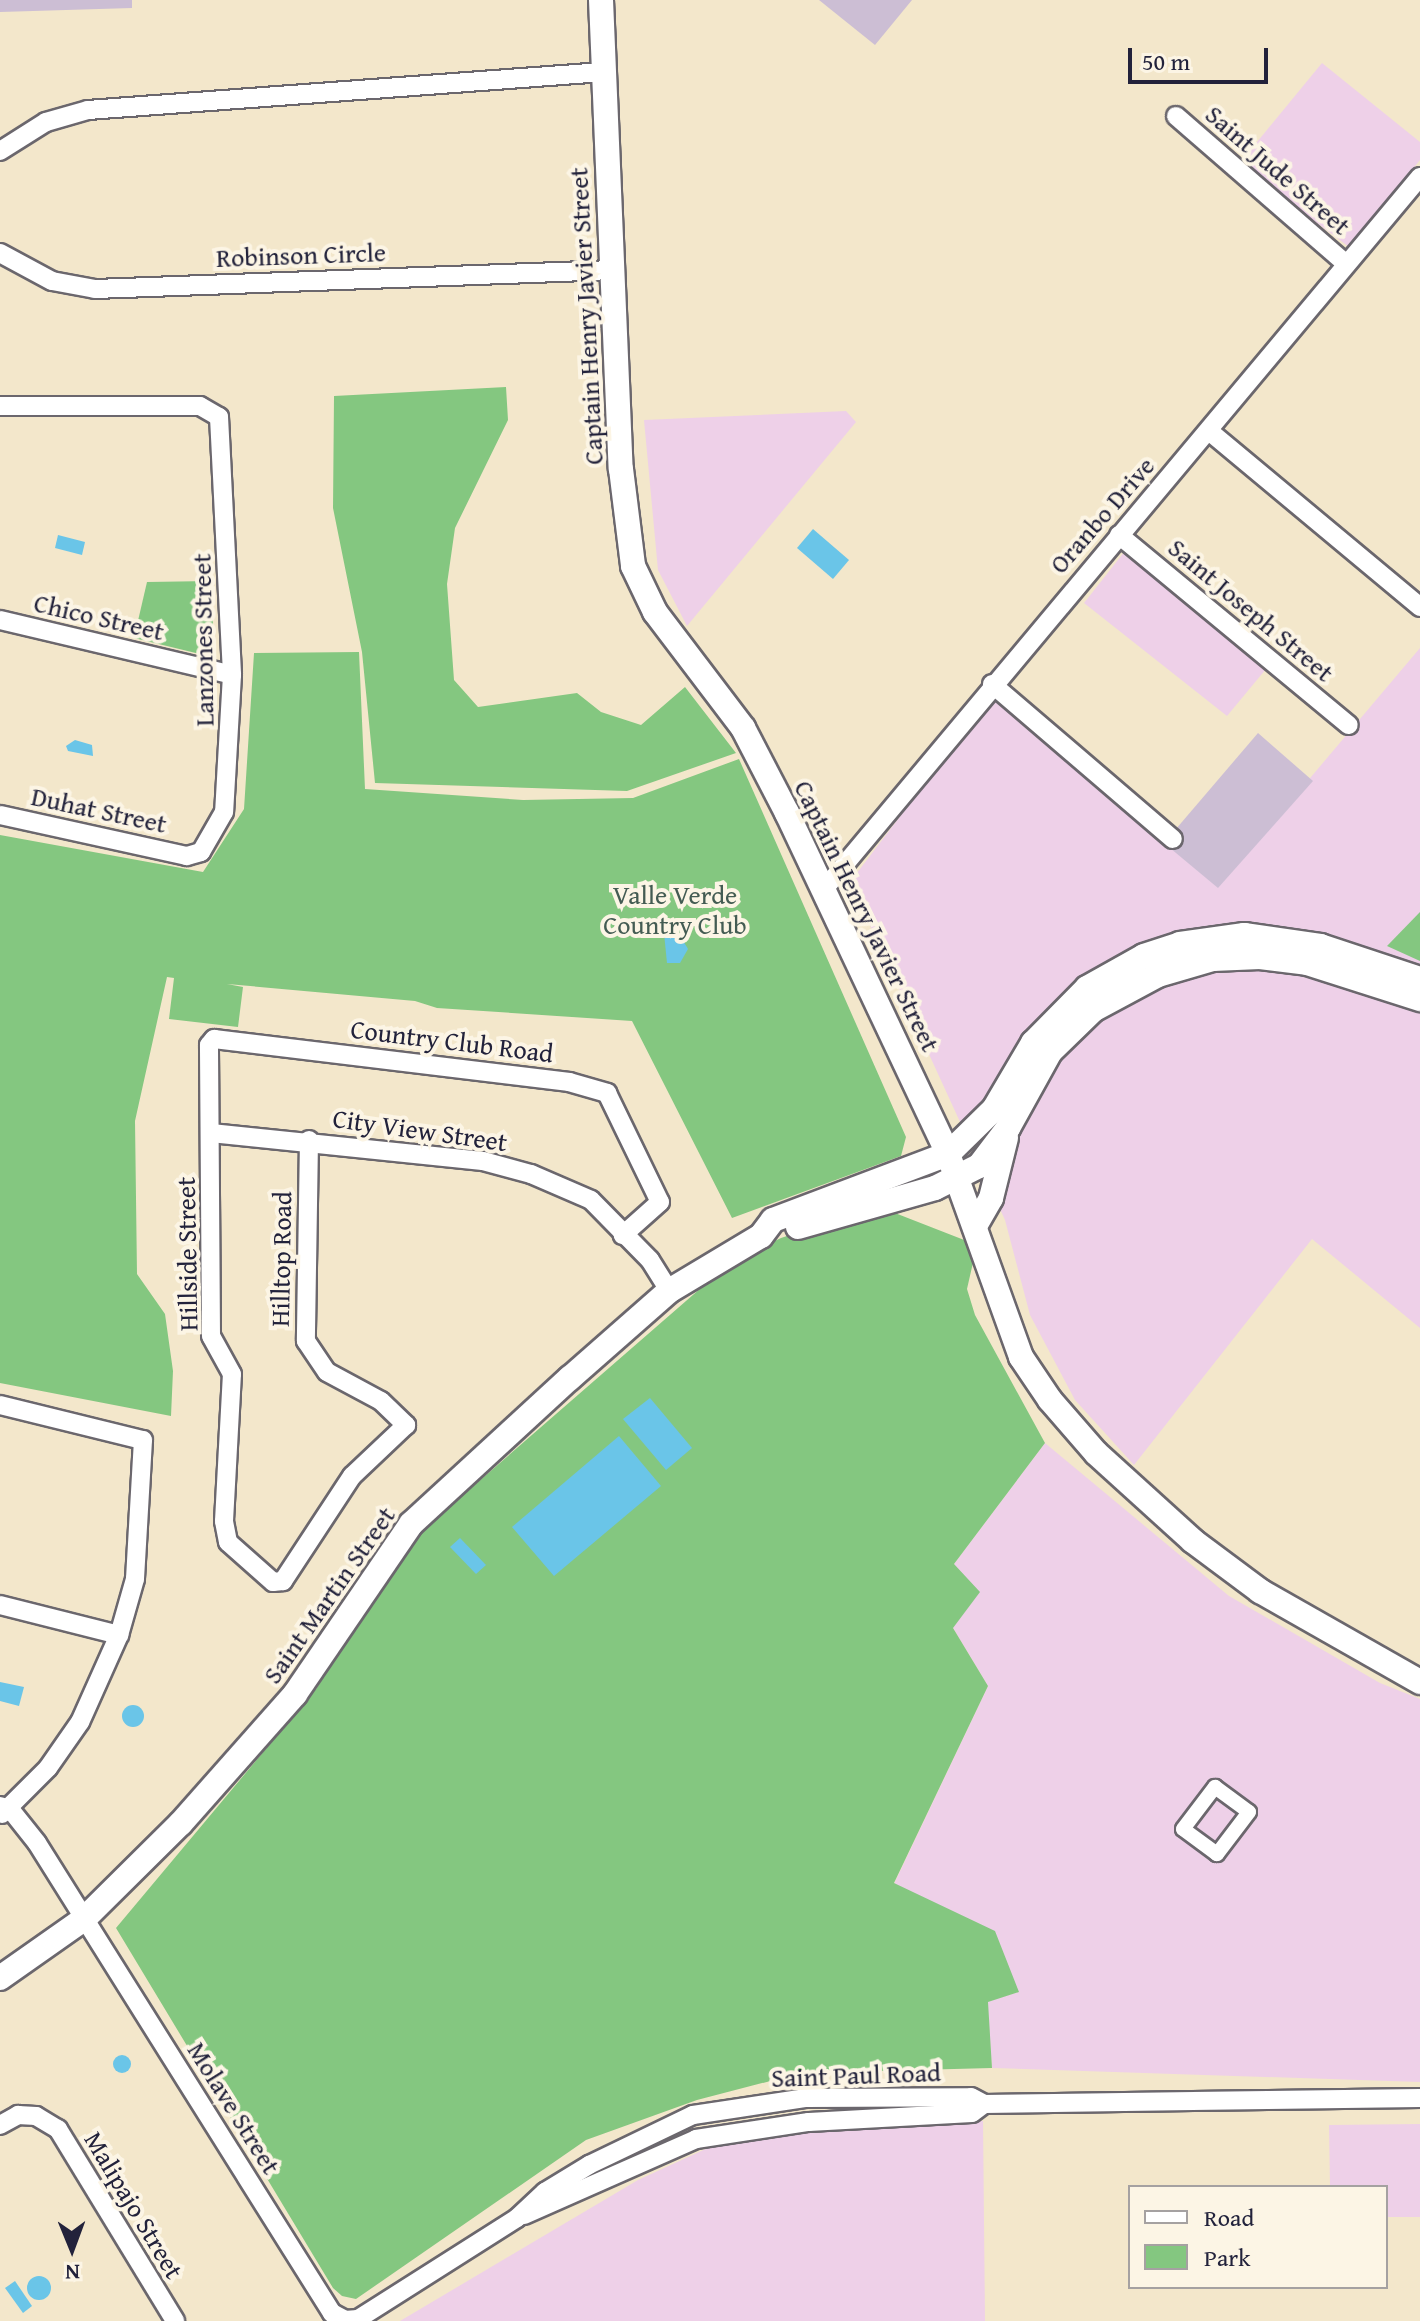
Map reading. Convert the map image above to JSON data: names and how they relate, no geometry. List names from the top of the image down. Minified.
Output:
{"streets":{"street":["Saint Jude Street","Robinson Circle","Captain Henry Javier Street","Oranbo Drive","Saint Joseph Street","Chico Street","Lanzones Street","Duhat Street","Country Club Road","City View Street","Hillside Street","Hilltop Road","Saint Martin Street","Saint Paul Road","Molave Street","Malipajo Street"]},"crossings":[["Saint Jude Street","Oranbo Drive"],["Robinson Circle","Captain Henry Javier Street"],["Captain Henry Javier Street","Oranbo Drive"],["Captain Henry Javier Street","Saint Martin Street"],["Oranbo Drive","Saint Joseph Street"],["Chico Street","Lanzones Street"],["Lanzones Street","Duhat Street"],["Country Club Road","City View Street"],["Country Club Road","Hillside Street"],["City View Street","Hillside Street"],["City View Street","Hilltop Road"],["City View Street","Saint Martin Street"],["Hillside Street","Hilltop Road"],["Saint Martin Street","Molave Street"],["Saint Paul Road","Molave Street"]],"parks":["Valle Verde Country Club"],"legend":["Road","Park"],"scale_bar":"50 m","north":"bottom"}
